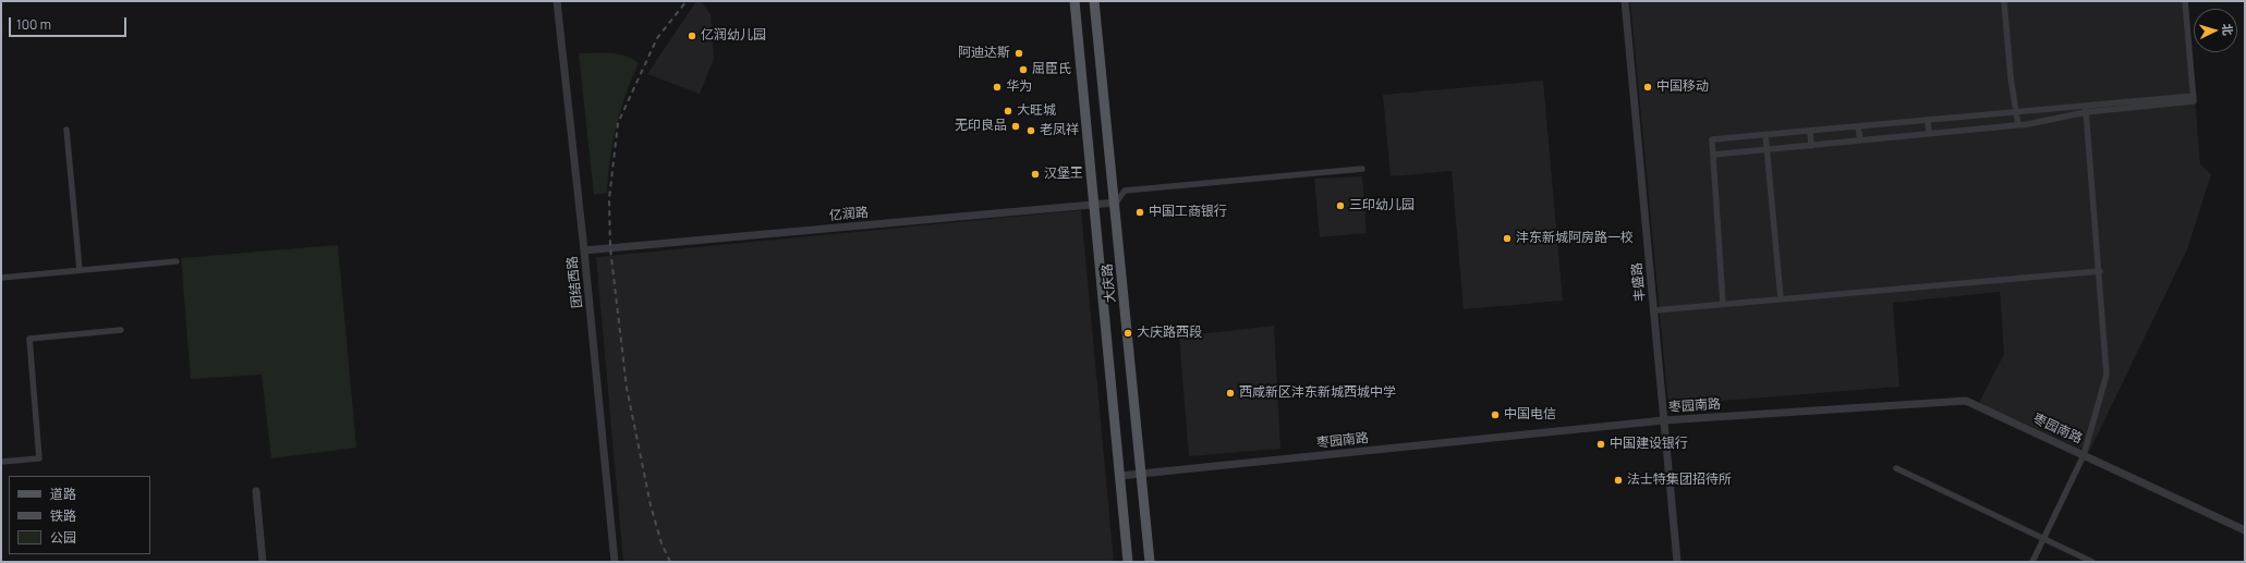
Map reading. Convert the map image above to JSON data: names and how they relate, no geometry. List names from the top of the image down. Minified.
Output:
{"streets":{"main road":["大庆路"],"street":["亿润路","团结西路","丰盛路","枣园南路"]},"crossings":[["亿润路","团结西路"],["亿润路","大庆路"],["丰盛路","枣园南路"],["大庆路","枣园南路"]],"places":["亿润幼儿园","阿迪达斯","屈臣氏","华为","中国移动","大旺城","无印良品","老凤祥","汉堡王","三印幼儿园","中国工商银行","沣东新城阿房路一校","大庆路西段","西咸新区沣东新城西城中学","中国电信","中国建设银行","法士特集团招待所"],"legend":["道路","铁路","公园"],"scale_bar":"100 m","north":"right"}
